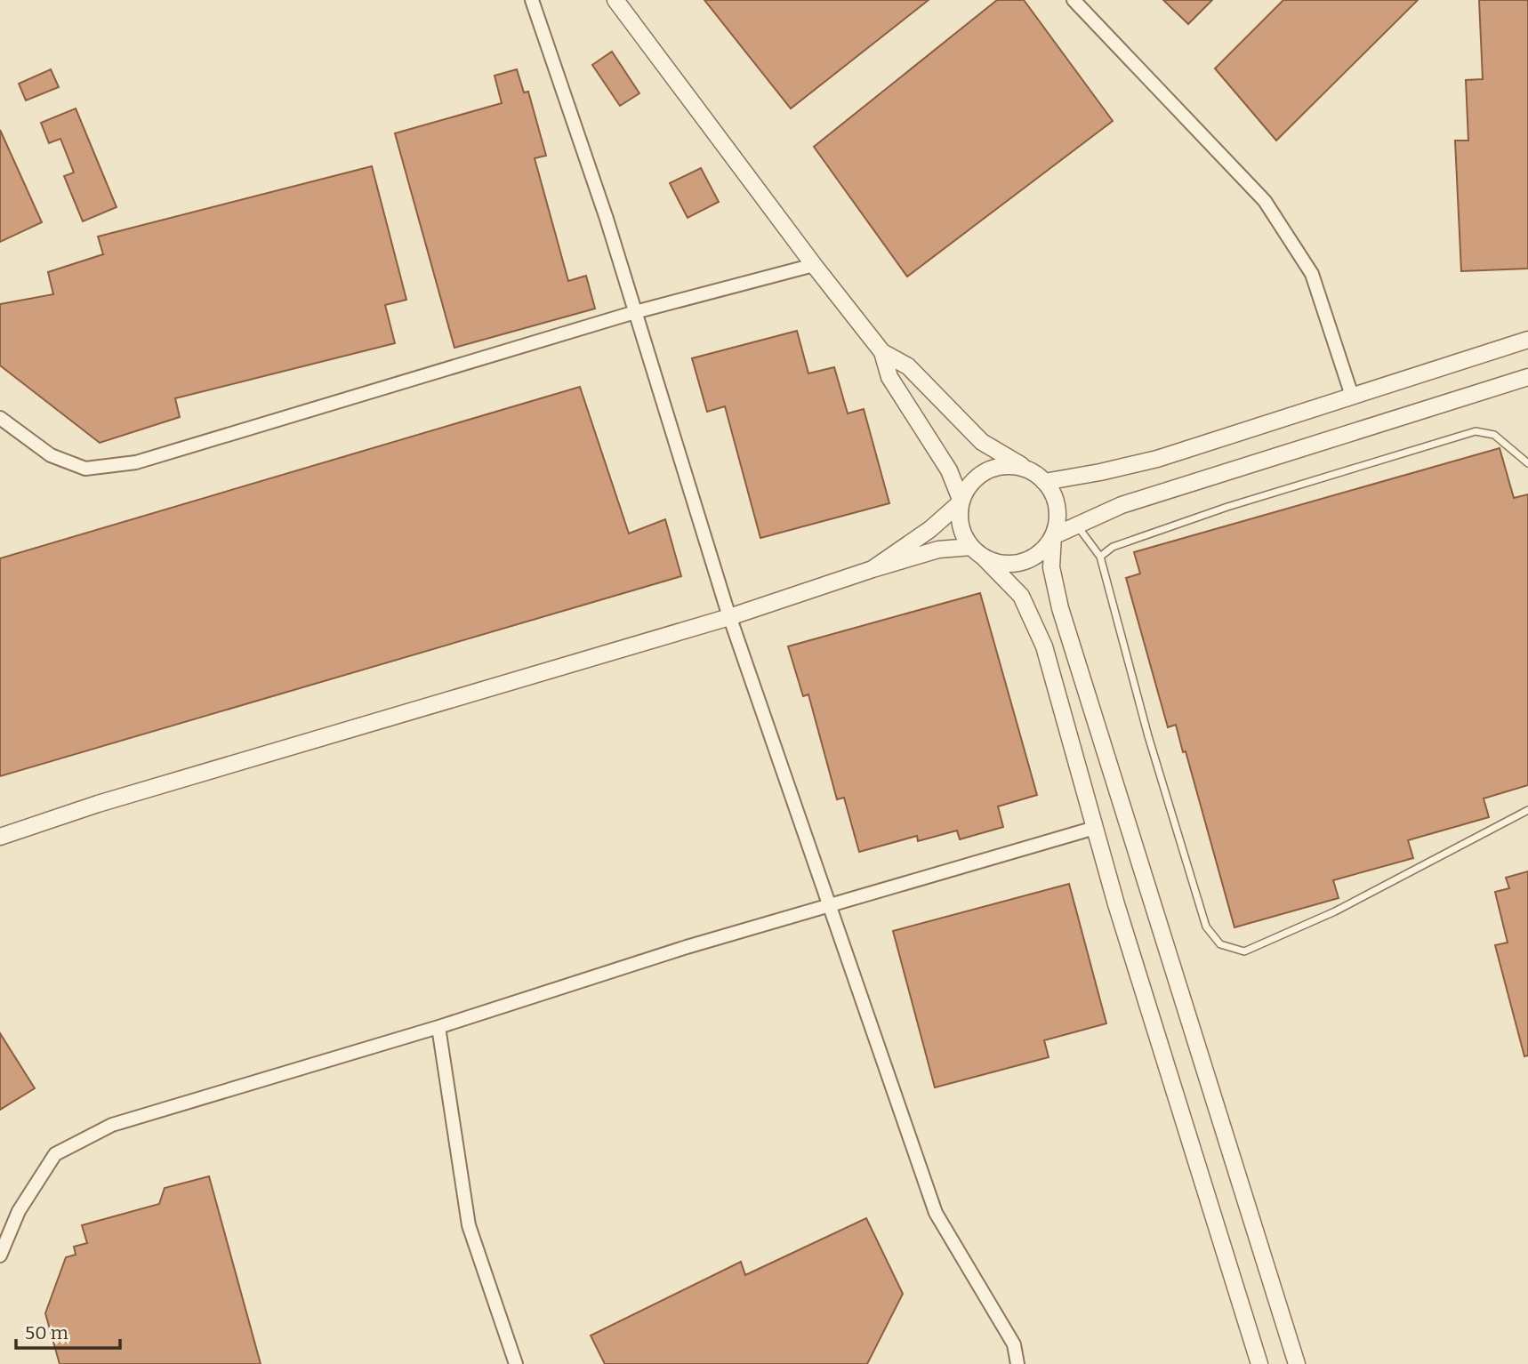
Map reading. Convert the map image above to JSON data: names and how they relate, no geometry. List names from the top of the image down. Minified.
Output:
{"scale_bar":"50 m"}
